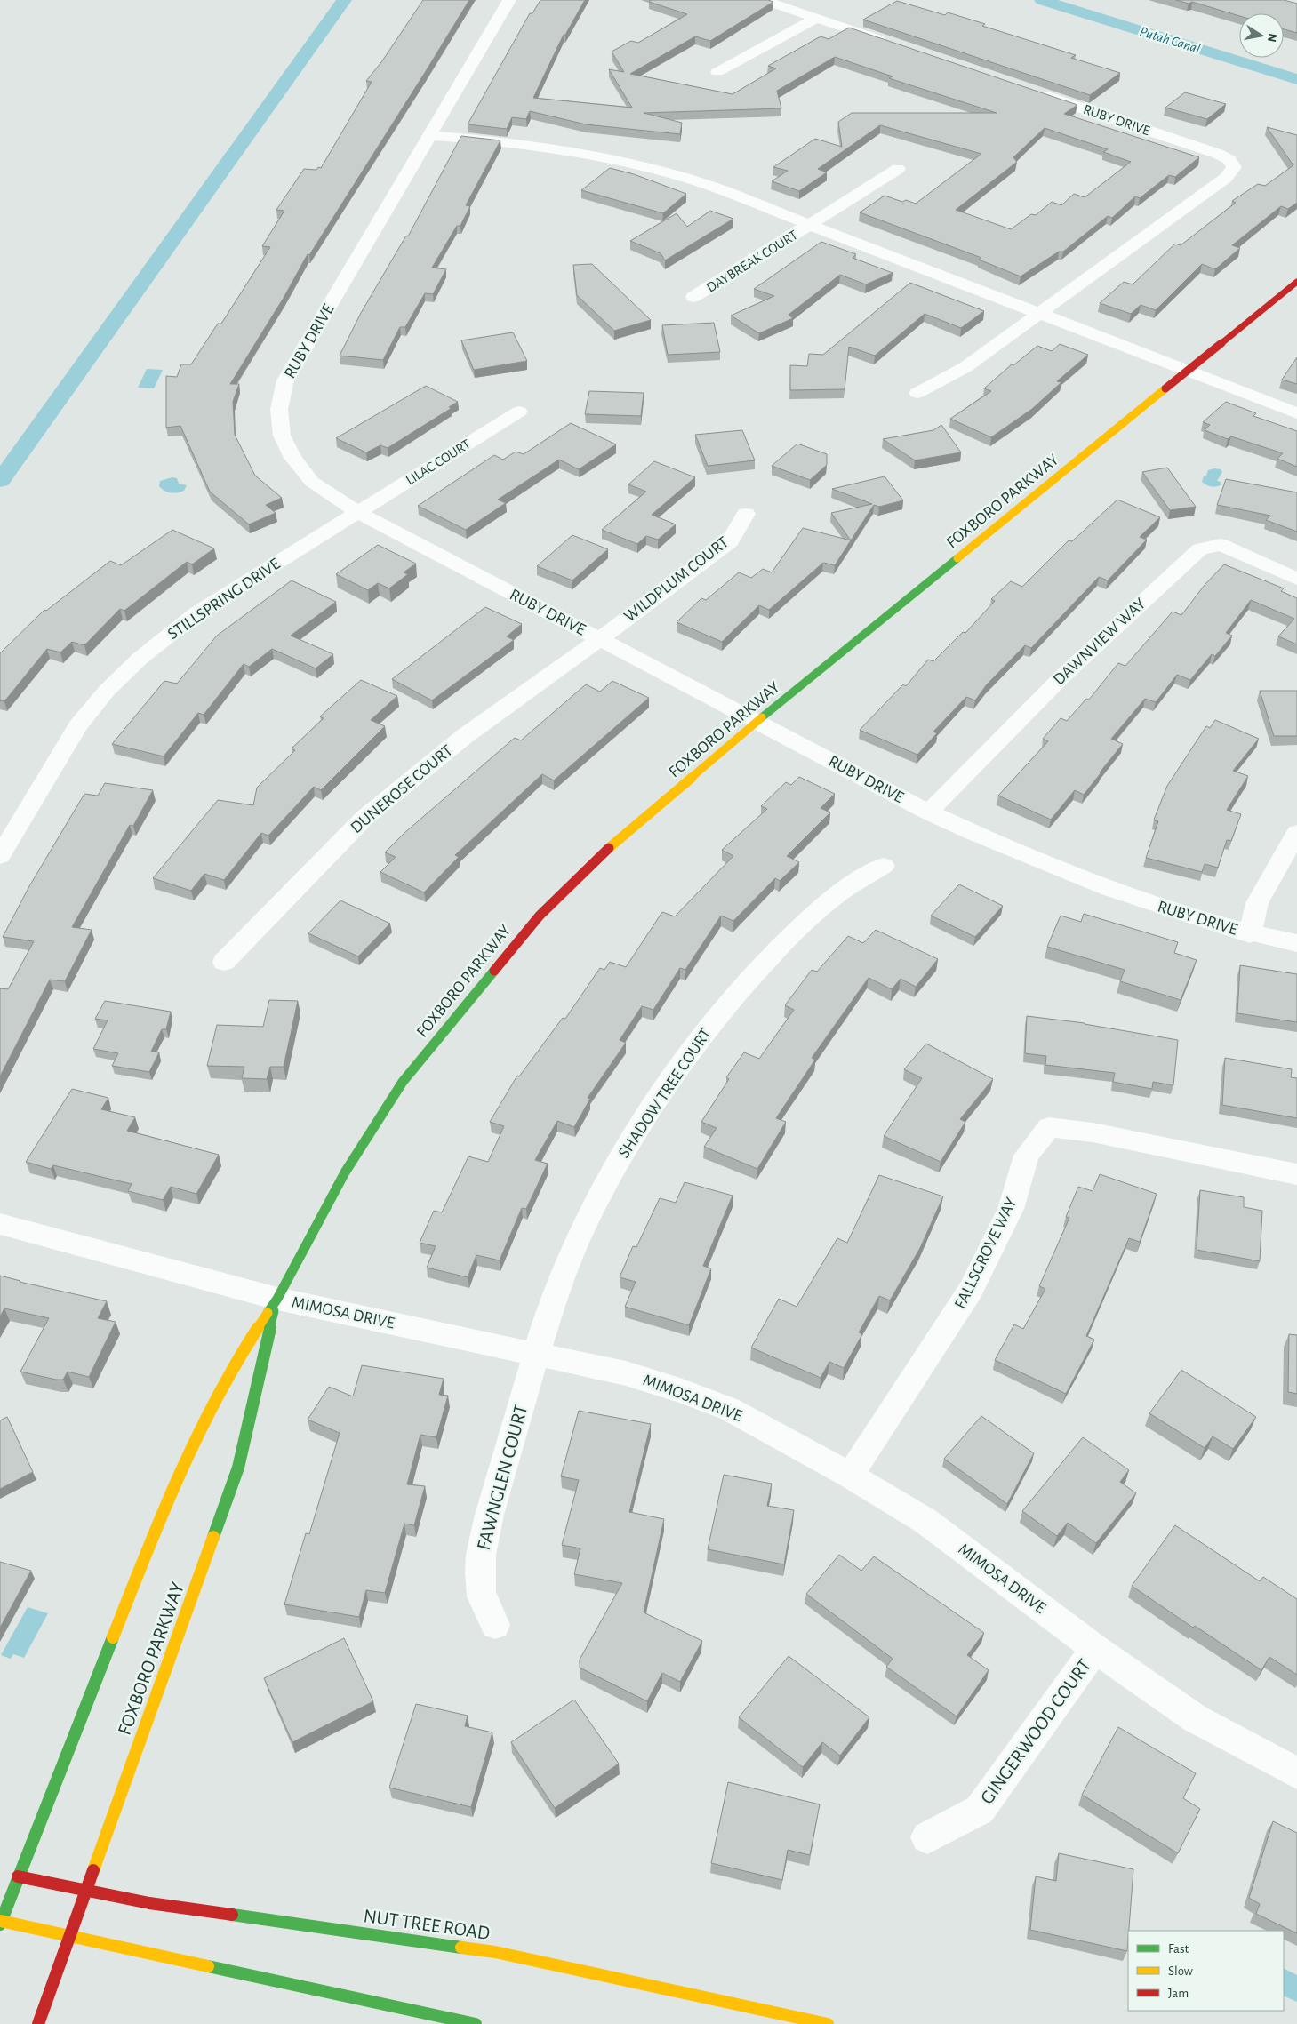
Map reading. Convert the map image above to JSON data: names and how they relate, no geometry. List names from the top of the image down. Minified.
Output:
{"streets":{"main road":["FOXBORO PARKWAY","NUT TREE ROAD"],"street":["RUBY DRIVE","DAYBREAK COURT","LILAC COURT","WILDPLUM COURT","STILLSPRING DRIVE","DAWNVIEW WAY","DUNEROSE COURT","SHADOW TREE COURT","FALLSGROVE WAY","MIMOSA DRIVE","FAWNGLEN COURT","GINGERWOOD COURT"]},"crossings":[["RUBY DRIVE","LILAC COURT"],["RUBY DRIVE","FOXBORO PARKWAY"],["RUBY DRIVE","WILDPLUM COURT"],["RUBY DRIVE","STILLSPRING DRIVE"],["RUBY DRIVE","DAWNVIEW WAY"],["RUBY DRIVE","DUNEROSE COURT"],["LILAC COURT","STILLSPRING DRIVE"],["FOXBORO PARKWAY","MIMOSA DRIVE"],["FOXBORO PARKWAY","NUT TREE ROAD"],["WILDPLUM COURT","DUNEROSE COURT"],["SHADOW TREE COURT","MIMOSA DRIVE"],["SHADOW TREE COURT","FAWNGLEN COURT"],["FALLSGROVE WAY","MIMOSA DRIVE"],["MIMOSA DRIVE","FAWNGLEN COURT"],["MIMOSA DRIVE","GINGERWOOD COURT"]],"water":["Putah Canal"],"legend":["Fast","Slow","Jam"],"north":"right"}
